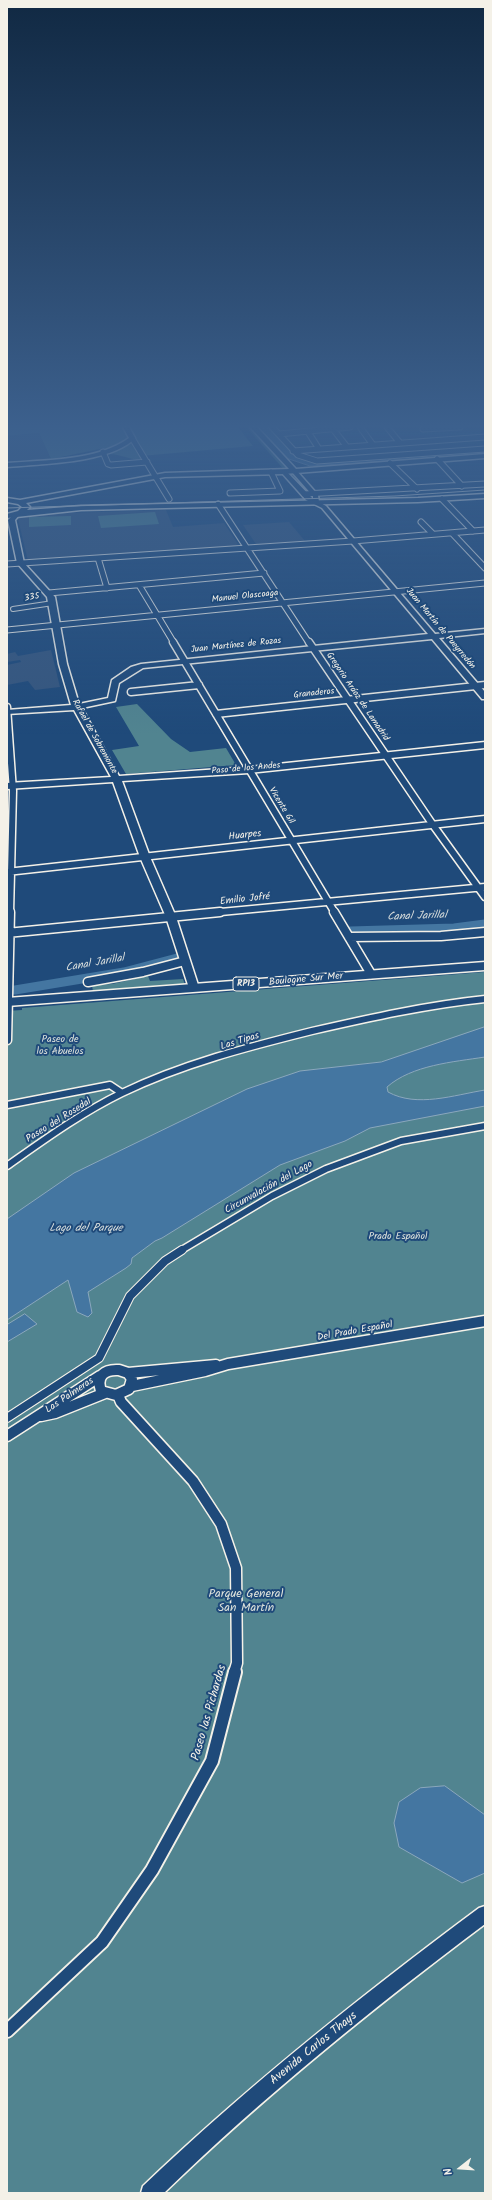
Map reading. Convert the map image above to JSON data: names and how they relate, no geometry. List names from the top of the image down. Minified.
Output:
{"streets":{"main road":["Boulogne Sur Mer","RP13"],"street":["Manuel Olascoaga","335","Juan Martín de Pueyrredón","Juan Martínez de Rozas","Granaderos","Gregorio Aráoz de Lamadrid","Rafael de Sobremonte","Paso de los Andes","Vicente Gil","Huarpes","Emilio Jofré","Las Tipas","Paseo del Rosedal","Circunvalación del Lago","Del Prado Español","Las Palmeras","Paseo las Pichardas","Avenida Carlos Thays"]},"crossings":[["Manuel Olascoaga","Juan Martín de Pueyrredón"],["Manuel Olascoaga","Gregorio Aráoz de Lamadrid"],["Manuel Olascoaga","Rafael de Sobremonte"],["Manuel Olascoaga","Vicente Gil"],["335","Rafael de Sobremonte"],["Juan Martín de Pueyrredón","Juan Martínez de Rozas"],["Juan Martín de Pueyrredón","Granaderos"],["Juan Martínez de Rozas","Gregorio Aráoz de Lamadrid"],["Juan Martínez de Rozas","Rafael de Sobremonte"],["Juan Martínez de Rozas","Vicente Gil"],["Granaderos","Gregorio Aráoz de Lamadrid"],["Granaderos","Vicente Gil"],["Gregorio Aráoz de Lamadrid","Paso de los Andes"],["Gregorio Aráoz de Lamadrid","Huarpes"],["Gregorio Aráoz de Lamadrid","Emilio Jofré"],["Rafael de Sobremonte","Paso de los Andes"],["Rafael de Sobremonte","Huarpes"],["Rafael de Sobremonte","Emilio Jofré"],["Rafael de Sobremonte","Boulogne Sur Mer"],["Paso de los Andes","Vicente Gil"],["Vicente Gil","Huarpes"],["Vicente Gil","Emilio Jofré"],["Vicente Gil","Boulogne Sur Mer"],["Las Tipas","Paseo del Rosedal"],["Del Prado Español","Las Palmeras"],["Del Prado Español","Paseo las Pichardas"],["Las Palmeras","Paseo las Pichardas"]],"water":["Canal Jarillal","Lago del Parque"],"parks":["Paseo de los Abuelos","Prado Español","Parque General San Martín"],"north":"left"}
